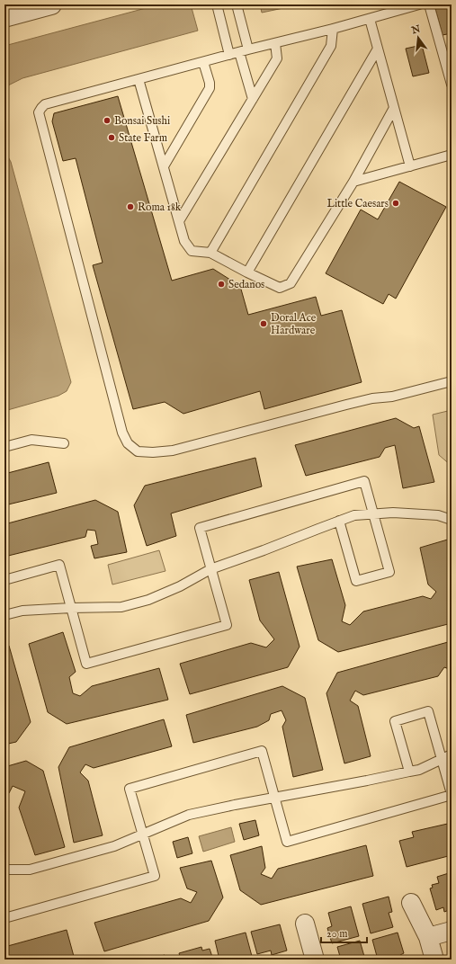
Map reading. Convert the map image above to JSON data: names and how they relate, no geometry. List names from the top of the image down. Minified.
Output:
{"places":["Bonsai Sushi","State Farm","Little Caesars","Roma 18k","Sedanos","Doral Ace Hardware"],"scale_bar":"20 m","north":"top"}
